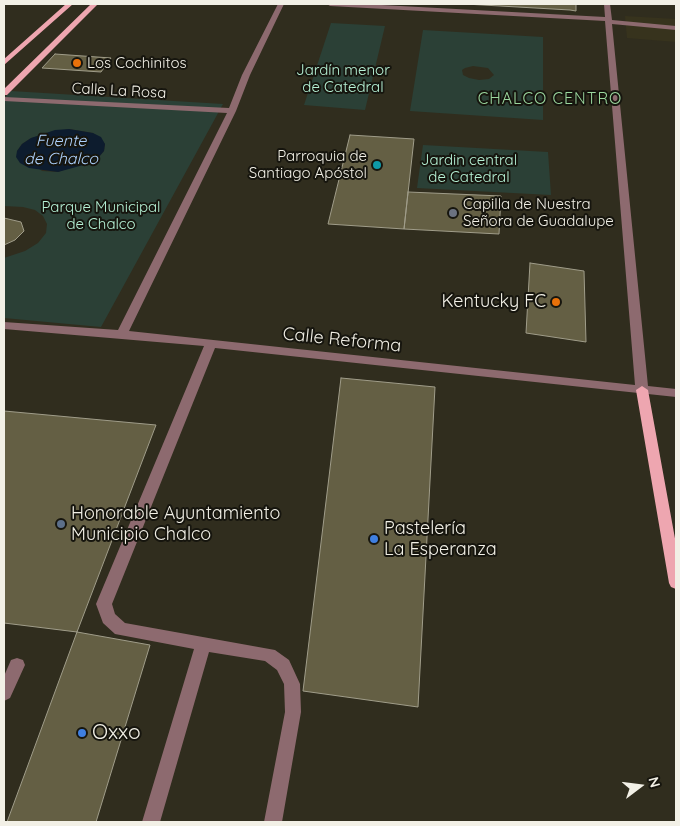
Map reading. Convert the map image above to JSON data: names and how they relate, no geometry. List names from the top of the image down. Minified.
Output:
{"streets":{"street":["Calle La Rosa","Calle Reforma"]},"districts":["CHALCO CENTRO"],"water":["Fuente de Chalco"],"parks":["Jardín menor de Catedral","Jardin central de Catedral","Parque Municipal de Chalco"],"places":["Los Cochinitos","Parroquia de Santiago Apóstol","Capilla de Nuestra Señora de Guadalupe","Kentucky FC","Honorable Ayuntamiento Municipio Chalco","Pastelería La Esperanza","Oxxo"],"north":"right"}
